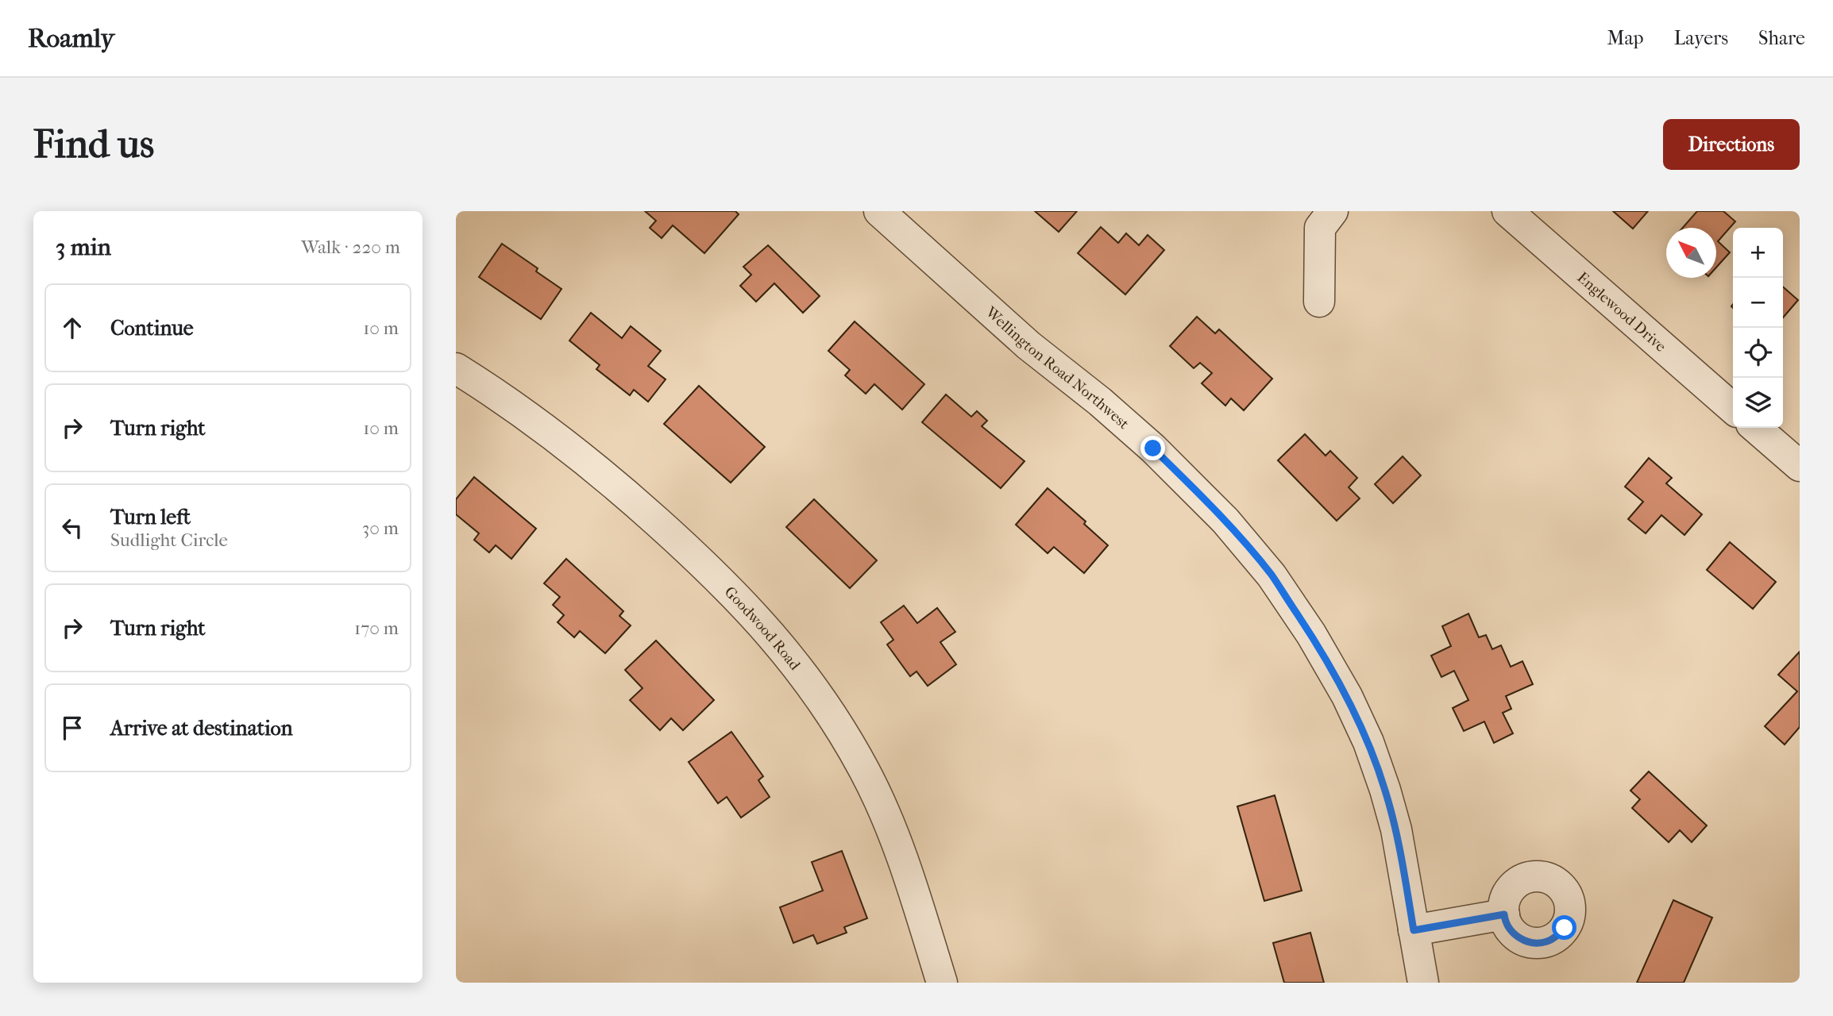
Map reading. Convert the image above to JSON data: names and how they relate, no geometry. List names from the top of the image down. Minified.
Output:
{"streets":{"street":["Englewood Drive","Wellington Road Northwest","Goodwood Road"]},"north":"top left","page":{"header":"Roamly","nav":["Map","Layers","Share"],"buttons":"Directions","title":"Find us","heading":["3 min","Walk · 220 m"],"map_buttons":["+","−"],"list":[["Continue","10 m"],["Turn right","10 m"],["Turn left","Sudlight Circle","30 m"],["Turn right","170 m"],"Arrive at destination"]}}
